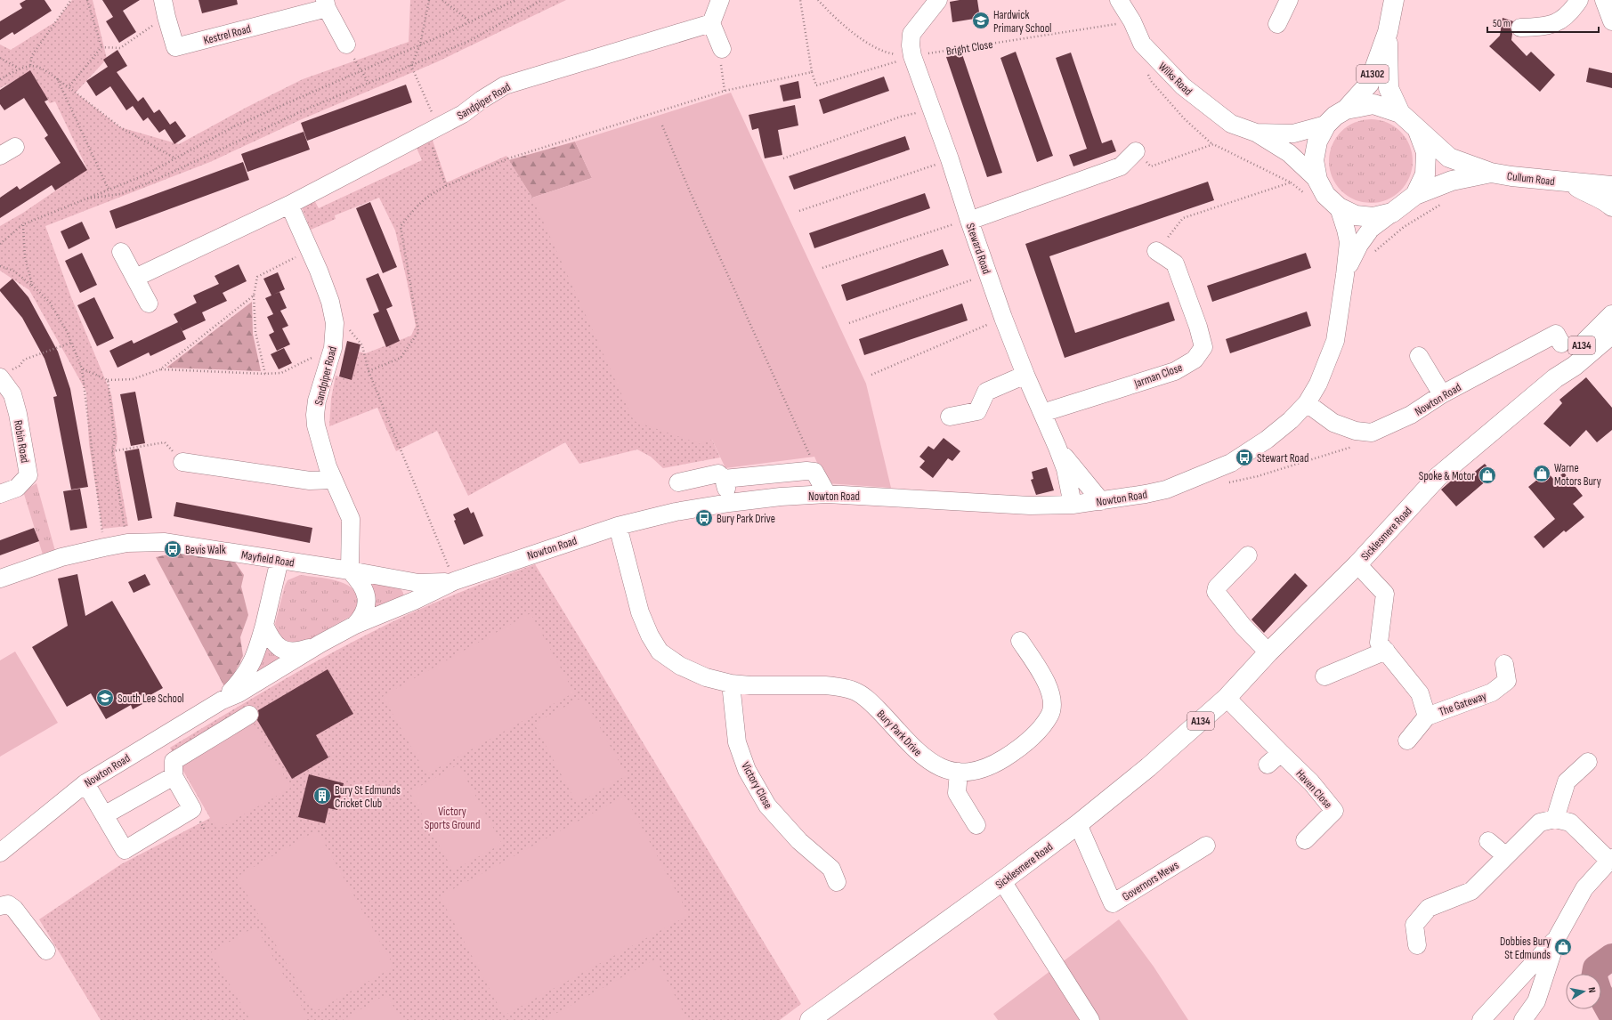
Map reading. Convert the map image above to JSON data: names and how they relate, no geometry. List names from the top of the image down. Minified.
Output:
{"streets":{"main road":["A1302","Cullum Road","A134","Sicklesmere Road"],"street":["Kestrel Road","Wilks Road","Sandpiper Road","Steward Road","Jarman Close","Nowton Road","Robin Road","Mayfield Road","The Gateway","Bury Park Drive","Victory Close","Haven Close","Governors Mews"],"path":["Bright Close"]},"crossings":[["Bright Close","Wilks Road"],["Bright Close","Steward Road"],["A1302","Wilks Road"],["A1302","Cullum Road"],["A1302","Nowton Road"],["Wilks Road","Cullum Road"],["Wilks Road","Nowton Road"],["Sandpiper Road","Nowton Road"],["Sandpiper Road","Mayfield Road"],["Cullum Road","Nowton Road"],["Steward Road","Jarman Close"],["Steward Road","Nowton Road"],["Nowton Road","Mayfield Road"],["Nowton Road","Bury Park Drive"],["Sicklesmere Road","The Gateway"],["Sicklesmere Road","Governors Mews"],["Bury Park Drive","Victory Close"]],"parks":["Victory Sports Ground"],"places":{"school or university":["Hardwick Primary School","South Lee School"],"bus stop":["Stewart Road","Bury Park Drive","Bevis Walk"],"shop":["Warne Motors Bury","Spoke & Motor","Dobbies Bury St Edmunds"],"building":["Bury St Edmunds Cricket Club"]},"scale_bar":"50 m","north":"right"}
